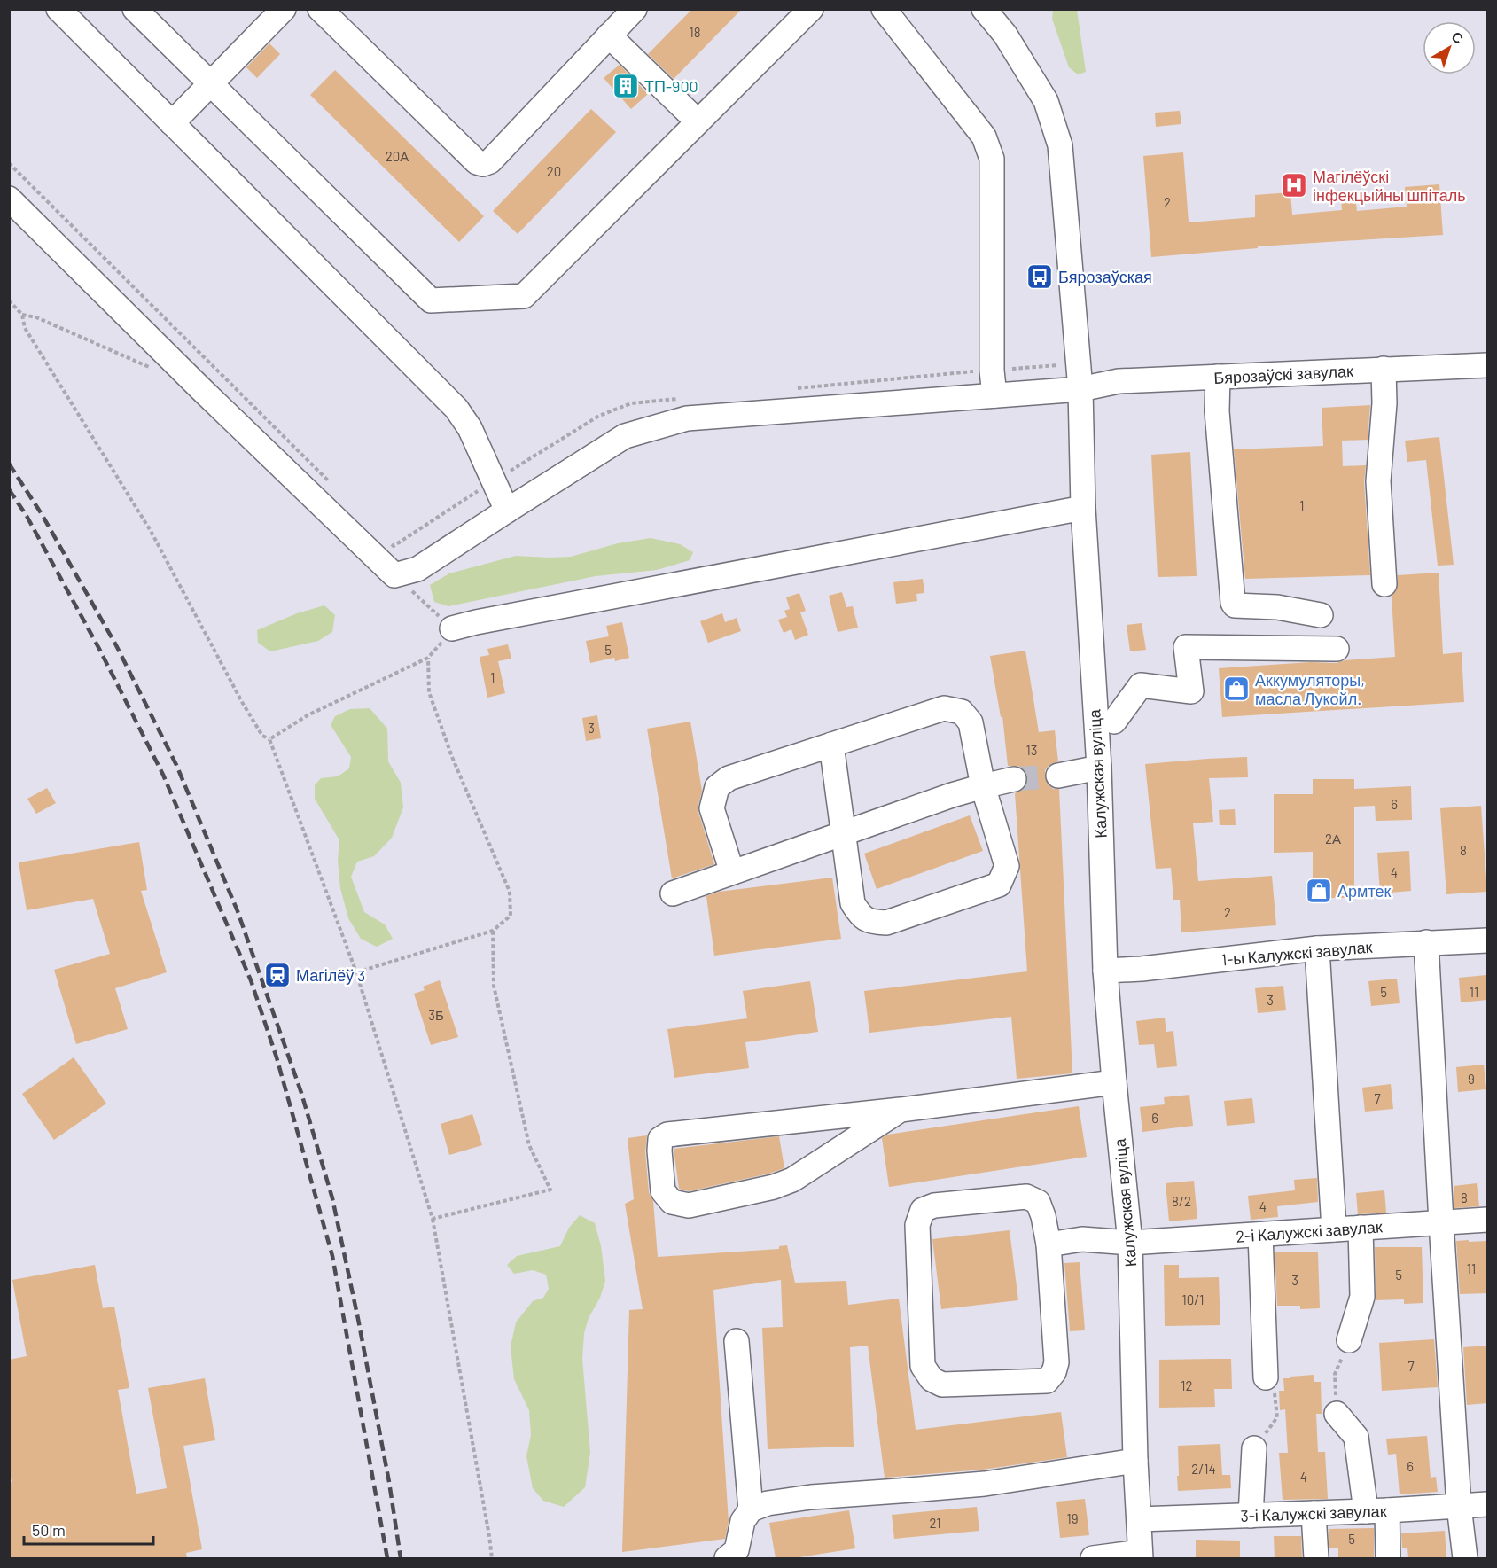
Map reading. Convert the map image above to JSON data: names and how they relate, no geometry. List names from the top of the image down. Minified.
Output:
{"streets":{"street":["Бярозаўскі завулак","Калужская вуліца","1-ы Калужскі завулак","2-і Калужскі завулак","3-і Калужскі завулак"]},"crossings":[["Бярозаўскі завулак","Калужская вуліца"],["Калужская вуліца","1-ы Калужскі завулак"],["Калужская вуліца","2-і Калужскі завулак"],["Калужская вуліца","3-і Калужскі завулак"]],"places":{"building":["ТП-900"],"hospital":["Магілёўскі інфекцыйны шпіталь"],"bus stop":["Бярозаўская"],"shop":["Аккумуляторы, масла Лукойл.","Армтек"],"station":["Магілёў 3"]},"house_numbers":["18","20А","20","2","1","5","1","3","13","6","2А","8","4","2","5","11","3","3Б","9","7","6","8","8/2","4","11","5","3","10/1","7","12","6","2/14","4","19","21","5"],"scale_bar":"50 m","north":"top right"}
